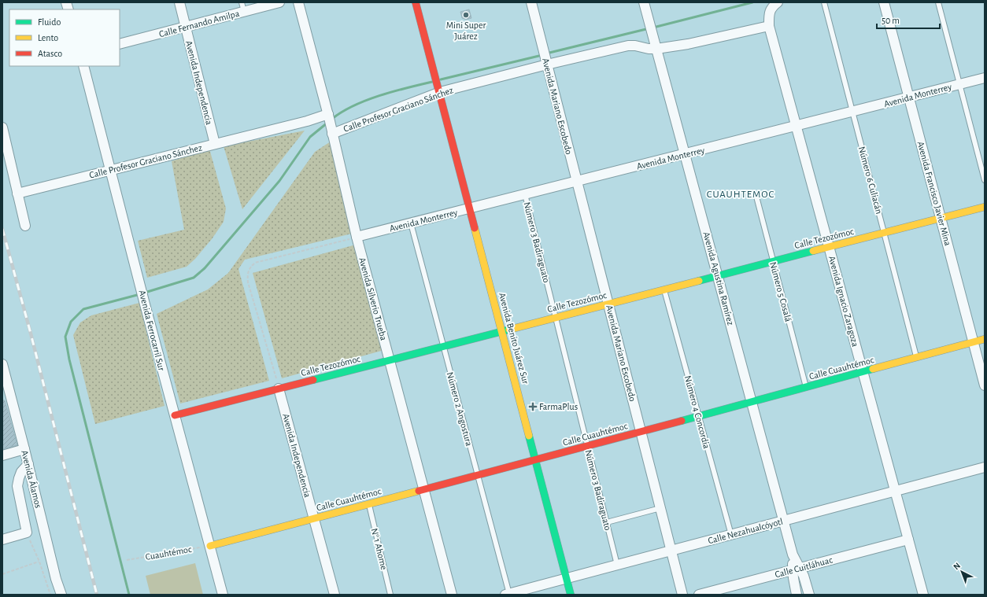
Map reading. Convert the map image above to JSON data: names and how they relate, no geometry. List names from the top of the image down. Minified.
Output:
{"streets":{"street":["Calle Fernando Amilpa","Avenida Independencia","Avenida Monterrey","Avenida Mariano Escobedo","Calle Profesor Graciano Sánchez","Avenida Francisco Javier Mina","Calle Tezozómoc","Avenida Agustina Ramírez","Avenida Silverio Trueba","Avenida Ignacio Zaragoza","Avenida Ferrocarril Sur","Avenida Benito Juárez Sur","Calle Cuauhtémoc","Avenida Álamos","Calle Nezahualcóyotl","Calle Cuitláhuac"],"lane":["Número 6 Culiacán","Número 3 Badiraguato","Número 5 Cosalá","Número 2 Angostura","Número 4 Concordia","N° 1 Ahome"],"path":["Cuauhtémoc"]},"crossings":[["Calle Fernando Amilpa","Avenida Independencia"],["Avenida Independencia","Calle Profesor Graciano Sánchez"],["Avenida Independencia","Calle Tezozómoc"],["Avenida Independencia","Calle Cuauhtémoc"],["Avenida Monterrey","Avenida Mariano Escobedo"],["Avenida Monterrey","Número 6 Culiacán"],["Avenida Monterrey","Avenida Francisco Javier Mina"],["Avenida Monterrey","Número 3 Badiraguato"],["Avenida Monterrey","Avenida Agustina Ramírez"],["Avenida Monterrey","Avenida Silverio Trueba"],["Avenida Monterrey","Avenida Ignacio Zaragoza"],["Avenida Monterrey","Avenida Benito Juárez Sur"],["Avenida Monterrey","Número 2 Angostura"],["Avenida Mariano Escobedo","Calle Profesor Graciano Sánchez"],["Avenida Mariano Escobedo","Calle Tezozómoc"],["Avenida Mariano Escobedo","Calle Cuauhtémoc"],["Avenida Mariano Escobedo","Calle Nezahualcóyotl"],["Calle Profesor Graciano Sánchez","Avenida Agustina Ramírez"],["Calle Profesor Graciano Sánchez","Avenida Silverio Trueba"],["Calle Profesor Graciano Sánchez","Avenida Ignacio Zaragoza"],["Calle Profesor Graciano Sánchez","Avenida Ferrocarril Sur"],["Calle Profesor Graciano Sánchez","Avenida Benito Juárez Sur"],["Número 6 Culiacán","Calle Tezozómoc"],["Número 6 Culiacán","Calle Cuauhtémoc"],["Avenida Francisco Javier Mina","Calle Tezozómoc"],["Avenida Francisco Javier Mina","Calle Cuauhtémoc"],["Calle Tezozómoc","Número 3 Badiraguato"],["Calle Tezozómoc","Avenida Agustina Ramírez"],["Calle Tezozómoc","Número 5 Cosalá"],["Calle Tezozómoc","Avenida Silverio Trueba"],["Calle Tezozómoc","Avenida Ignacio Zaragoza"],["Calle Tezozómoc","Avenida Ferrocarril Sur"],["Calle Tezozómoc","Avenida Benito Juárez Sur"],["Calle Tezozómoc","Número 2 Angostura"],["Calle Tezozómoc","Número 4 Concordia"],["Número 3 Badiraguato","Calle Cuauhtémoc"],["Número 3 Badiraguato","Calle Nezahualcóyotl"],["Avenida Agustina Ramírez","Calle Cuauhtémoc"],["Avenida Agustina Ramírez","Calle Nezahualcóyotl"],["Avenida Agustina Ramírez","Calle Cuitláhuac"],["Número 5 Cosalá","Calle Cuauhtémoc"],["Avenida Silverio Trueba","Calle Cuauhtémoc"],["Avenida Ignacio Zaragoza","Calle Cuauhtémoc"],["Avenida Ignacio Zaragoza","Calle Nezahualcóyotl"],["Avenida Ignacio Zaragoza","Calle Cuitláhuac"],["Avenida Ferrocarril Sur","Calle Cuauhtémoc"],["Avenida Ferrocarril Sur","Cuauhtémoc"],["Avenida Benito Juárez Sur","Calle Cuauhtémoc"],["Avenida Benito Juárez Sur","Calle Nezahualcóyotl"],["Calle Cuauhtémoc","Número 2 Angostura"],["Calle Cuauhtémoc","Número 4 Concordia"],["Calle Cuauhtémoc","N° 1 Ahome"],["Calle Cuauhtémoc","Cuauhtémoc"],["Número 2 Angostura","Calle Nezahualcóyotl"],["Número 4 Concordia","Calle Nezahualcóyotl"]],"districts":["CUAUHTEMOC"],"places":{"other":["Mini Super Juárez"],"health":["FarmaPlus"]},"legend":["Fluido","Lento","Atasco"],"scale_bar":"50 m","north":"top left"}
